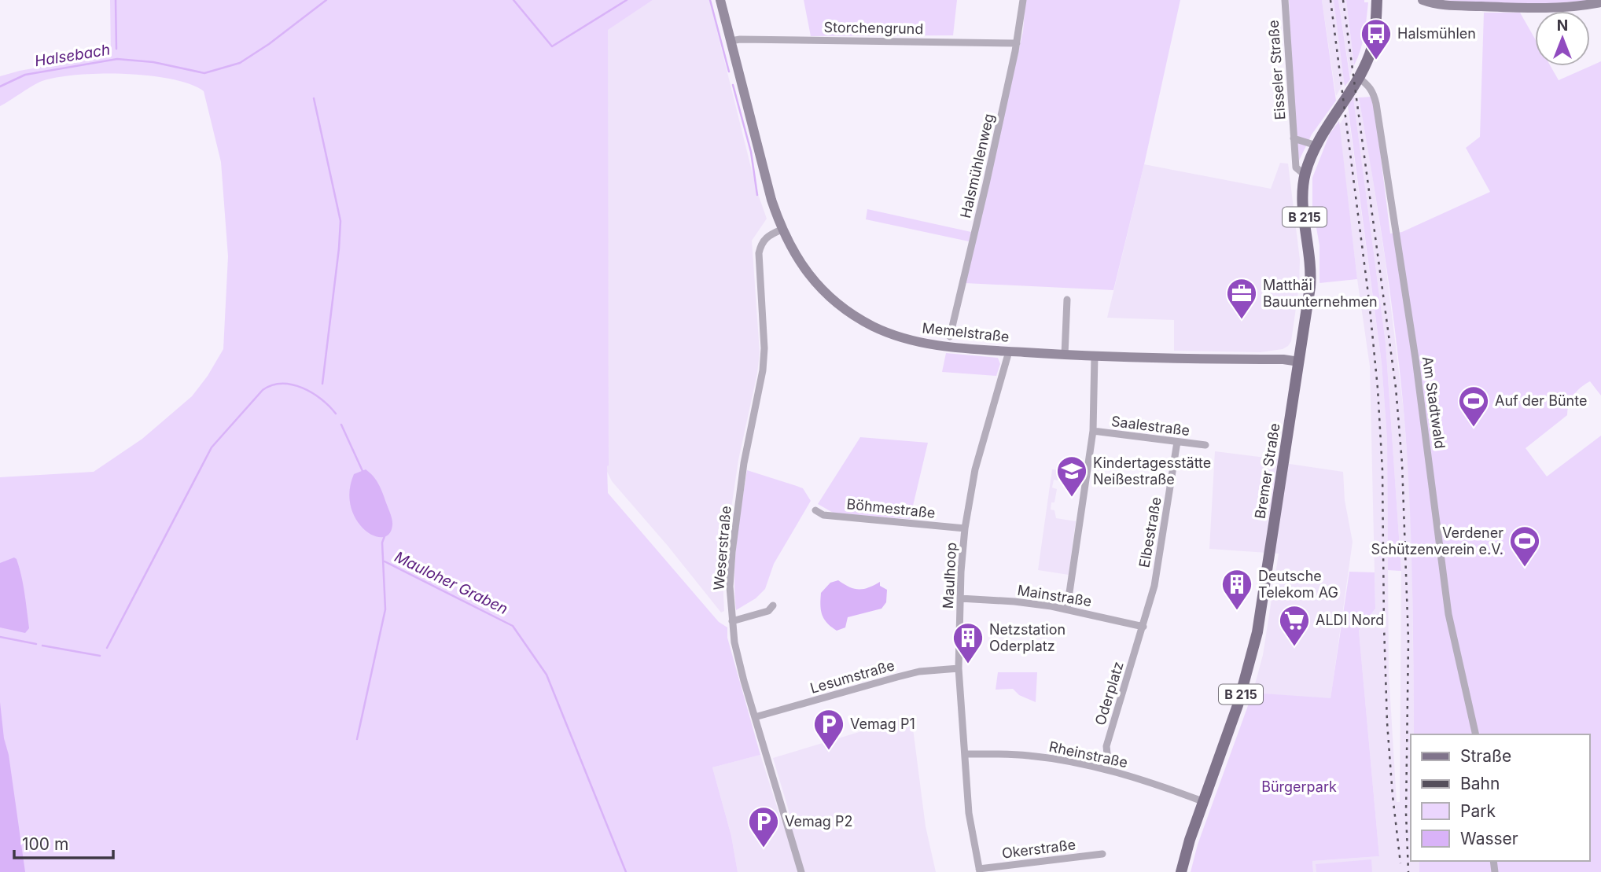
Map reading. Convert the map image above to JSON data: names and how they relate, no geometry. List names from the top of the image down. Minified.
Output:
{"streets":{"main road":["B 215","Bremer Straße"],"street":["Storchengrund","Eisseler Straße","Halsmühlenweg","Memelstraße","Am Stadtwald","Saalestraße","Böhmestraße","Elbestraße","Weserstraße","Maulhoop","Mainstraße","Lesumstraße","Oderplatz","Rheinstraße","Okerstraße"]},"crossings":[["Storchengrund","Halsmühlenweg"],["Storchengrund","Memelstraße"],["Eisseler Straße","Bremer Straße"],["B 215","Am Stadtwald"],["B 215","Bremer Straße"],["Memelstraße","Bremer Straße"],["Memelstraße","Weserstraße"],["Memelstraße","Maulhoop"],["Am Stadtwald","Bremer Straße"],["Saalestraße","Elbestraße"],["Bremer Straße","Rheinstraße"],["Böhmestraße","Maulhoop"],["Elbestraße","Mainstraße"],["Elbestraße","Oderplatz"],["Weserstraße","Lesumstraße"],["Maulhoop","Mainstraße"],["Maulhoop","Lesumstraße"],["Maulhoop","Rheinstraße"],["Maulhoop","Okerstraße"],["Mainstraße","Oderplatz"],["Oderplatz","Rheinstraße"]],"water":["Halsebach","Mauloher Graben"],"parks":["Bürgerpark"],"places":{"bus stop":["Halsmühlen"],"office":["Matthäi Bauunternehmen"],"sports":["Auf der Bünte","Verdener Schützenverein e.V."],"school or university":["Kindertagesstätte Neißestraße"],"building":["Deutsche Telekom AG","Netzstation Oderplatz"],"supermarket":["ALDI Nord"],"parking":["Vemag P1","Vemag P2"]},"legend":["Straße","Bahn","Park","Wasser"],"scale_bar":"100 m","north":"top"}
